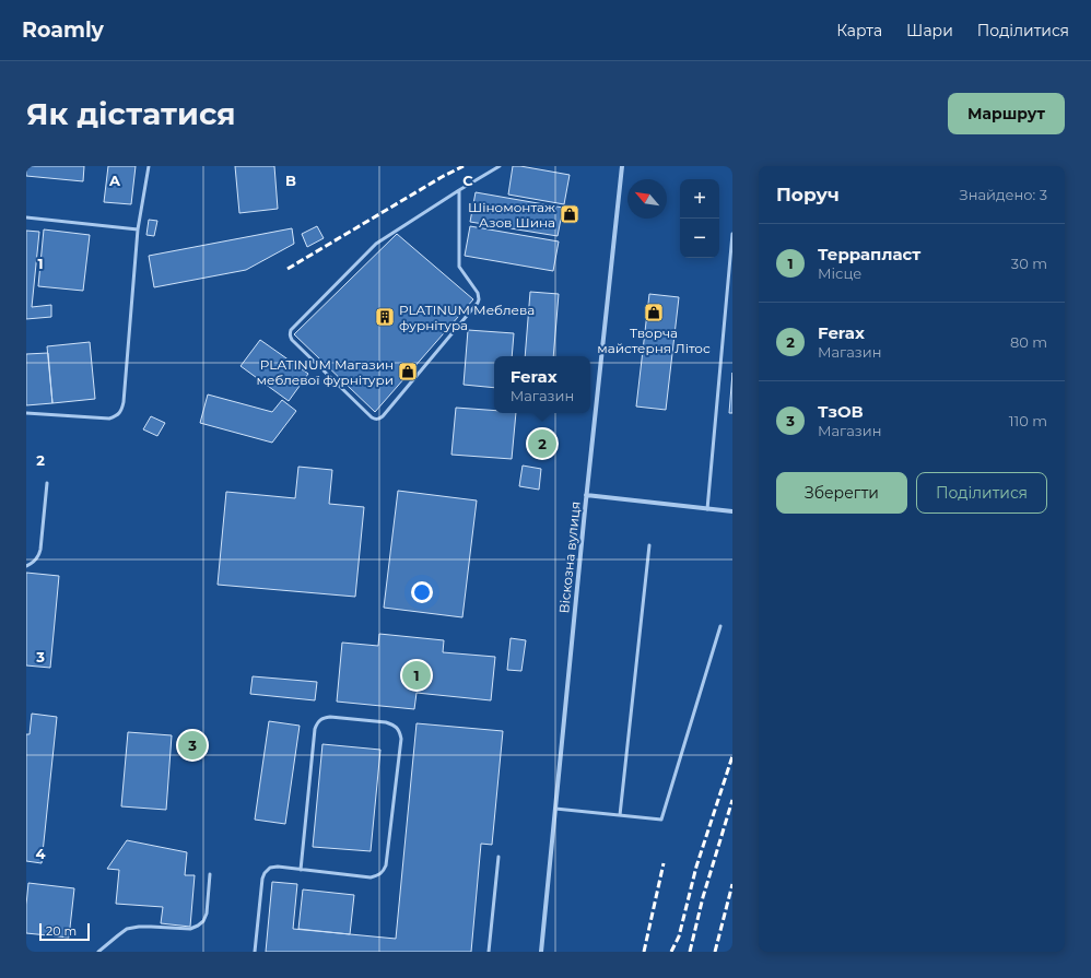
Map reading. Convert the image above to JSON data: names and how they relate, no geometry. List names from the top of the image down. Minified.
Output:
{"streets":{"street":["Віскозна вулиця"]},"places":{"shop":["Шіномонтаж Азов Шина","Творча майстерня Літос","PLATINUM Магазин меблевої фурнітури"],"building":["PLATINUM Меблева фурнітура"]},"scale_bar":"20 m","north":"top left","page":{"header":"Roamly","nav":["Карта","Шари","Поділитися"],"buttons":["Маршрут",["Зберегти","Поділитися"]],"title":"Як дістатися","heading":["Поруч","Знайдено: 3"],"map_buttons":["+","−"],"list":[{"mark":"1","name":"Террапласт","note":"Місце","value":"30 m"},{"mark":"2","name":"Ferax","note":"Магазин","value":"80 m"},{"mark":"3","name":"ТзОВ","note":"Магазин","value":"110 m"}],"popup":["Ferax","Магазин"],"pins":["2","1","3"],"scale":"20 m"},"grid":{"columns":["A","B","C"],"rows":["1","2","3","4"]}}
